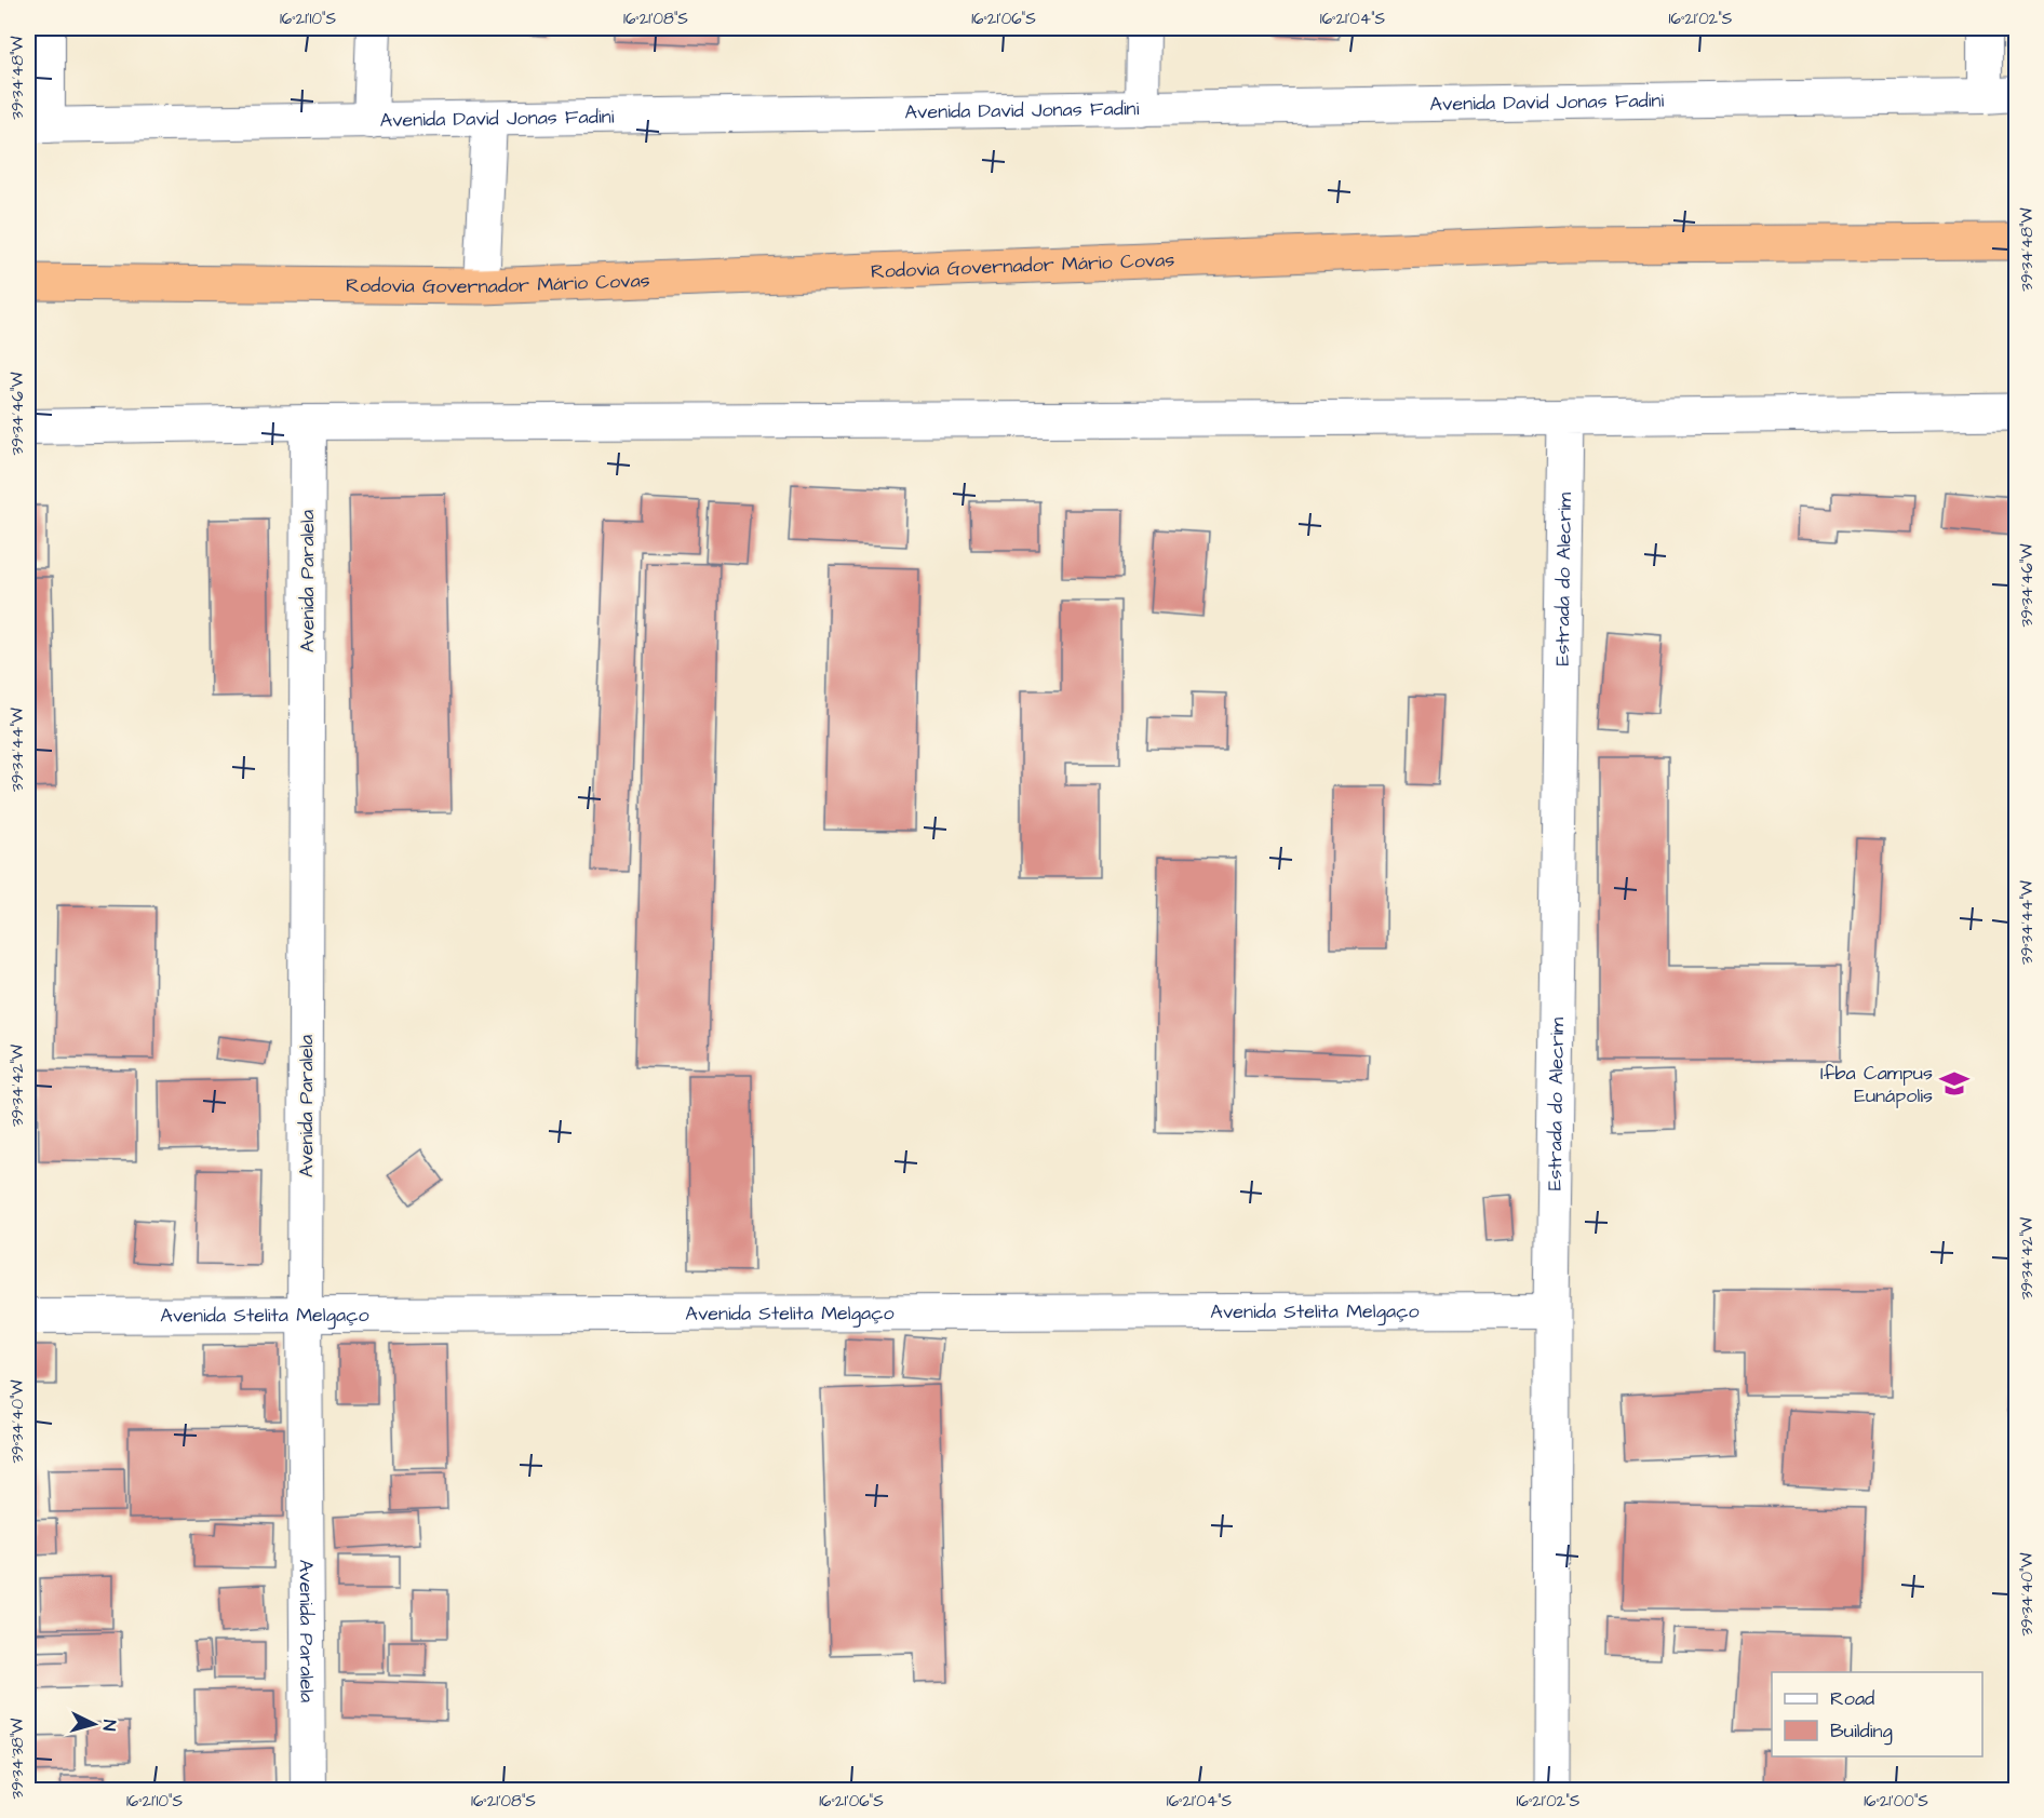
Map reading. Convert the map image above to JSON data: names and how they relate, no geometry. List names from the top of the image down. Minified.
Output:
{"streets":{"highway":["Rodovia Governador Mário Covas"],"street":["Avenida David Jonas Fadini","Estrada do Alecrim","Avenida Paralela","Avenida Stelita Melgaço"]},"crossings":[["Estrada do Alecrim","Avenida Stelita Melgaço"],["Avenida Paralela","Avenida Stelita Melgaço"]],"places":{"school or university":["Ifba Campus Eunápolis"]},"legend":["Road","Building"],"north":"right","coordinates":["16°21'10\"S","16°21'08\"S","16°21'06\"S","16°21'04\"S","16°21'02\"S","39°34'48\"W","39°34'46\"W","39°34'44\"W","39°34'42\"W","39°34'40\"W","39°34'38\"W","16°21'00\"S"]}
